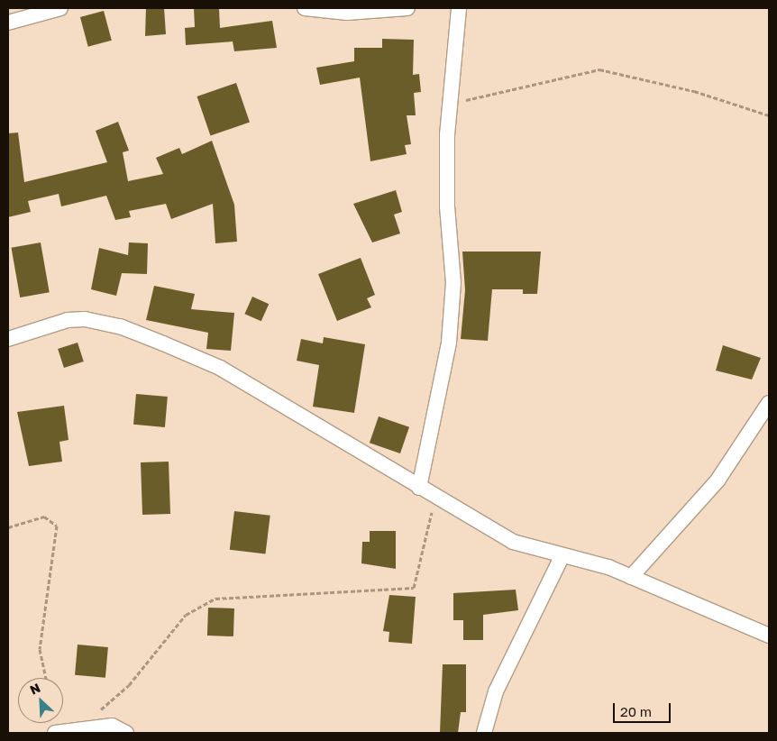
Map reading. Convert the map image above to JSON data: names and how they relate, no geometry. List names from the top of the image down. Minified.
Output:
{"scale_bar":"20 m","north":"top left"}
